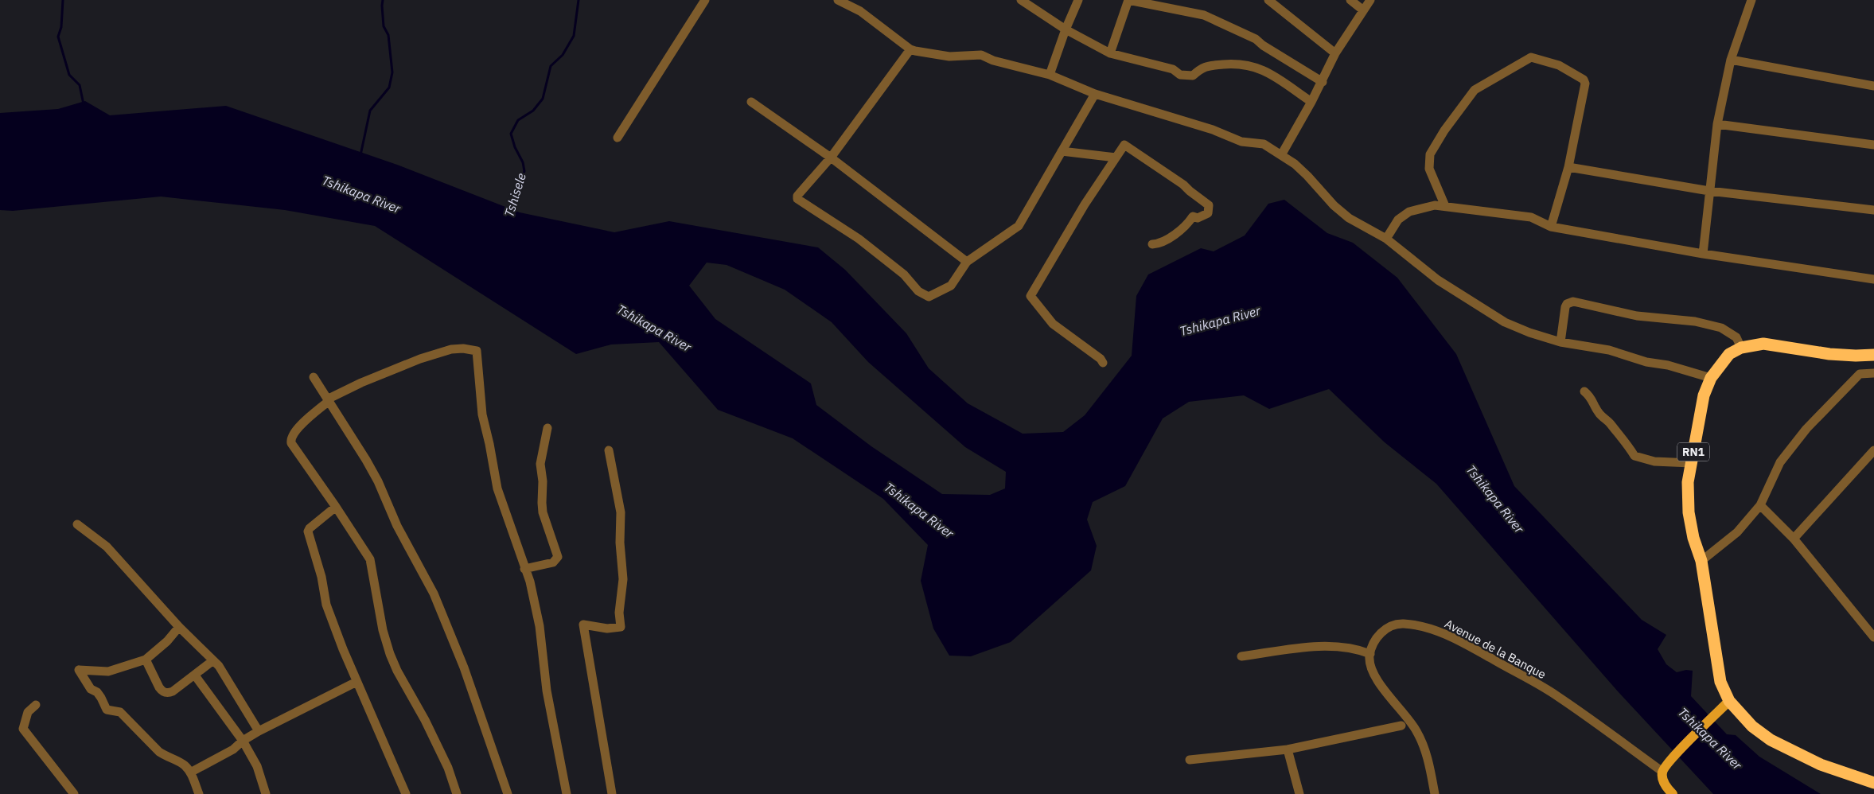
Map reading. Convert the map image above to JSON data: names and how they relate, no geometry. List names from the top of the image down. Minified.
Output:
{"streets":{"highway":["RN1"],"street":["Avenue de la Banque"]},"water":["Tshikapa River","Tshisele"]}
